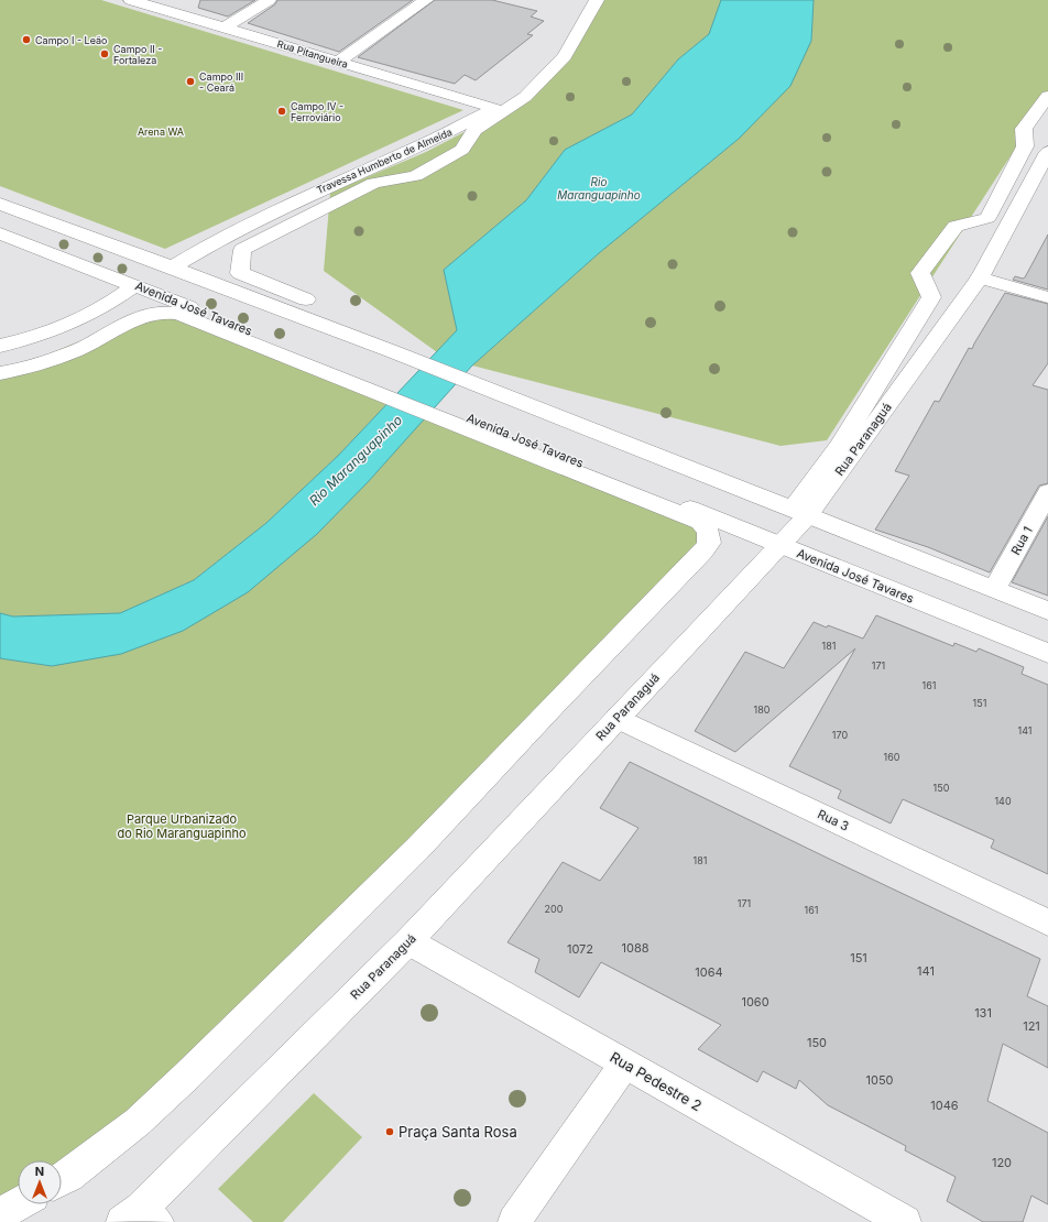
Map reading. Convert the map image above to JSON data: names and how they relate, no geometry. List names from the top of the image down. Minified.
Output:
{"streets":{"street":["Rua Pitangueira","Travessa Humberto de Almeida","Avenida José Tavares","Rua Paranaguá","Rua 1","Rua 3","Rua Pedestre 2"]},"crossings":[["Rua Pitangueira","Travessa Humberto de Almeida"],["Avenida José Tavares","Rua Paranaguá"],["Rua Paranaguá","Rua 3"],["Rua Paranaguá","Rua Pedestre 2"]],"water":["Rio Maranguapinho"],"parks":["Arena WA","Parque Urbanizado do Rio Maranguapinho"],"places":["Campo I - Leão","Campo II - Fortaleza","Campo III - Ceará","Campo IV - Ferroviário","Praça Santa Rosa"],"house_numbers":["181","171","161","151","180","141","170","160","150","140","181","171","200","161","1088","1072","151","141","1064","1060","131","121","150","1050","1046","120"],"north":"top"}
